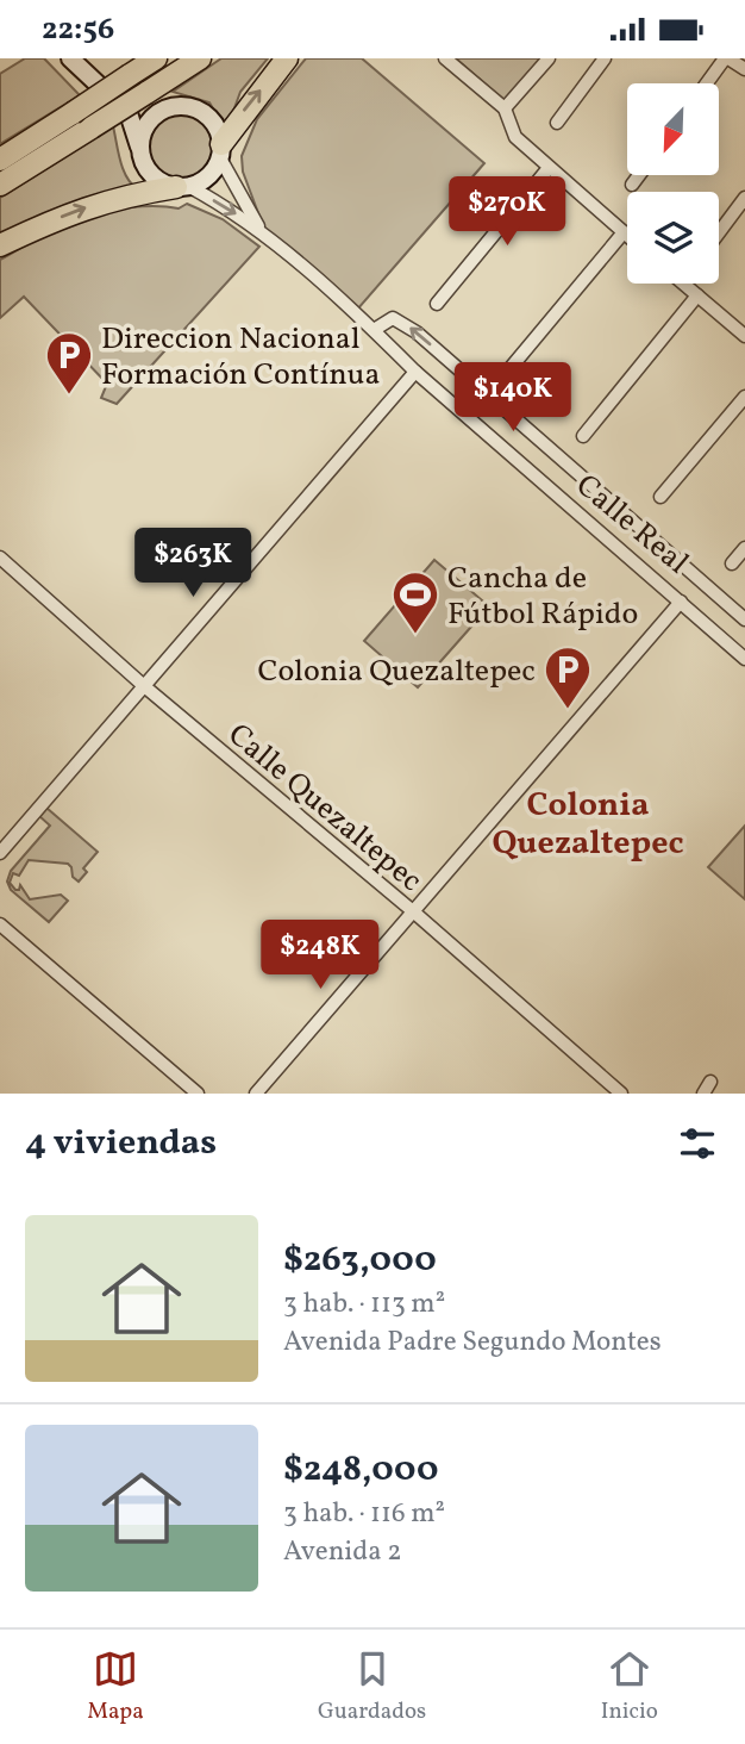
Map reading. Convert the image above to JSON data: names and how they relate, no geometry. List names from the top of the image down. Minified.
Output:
{"streets":{"street":["Calle Real","Calle Quezaltepec"]},"districts":["Colonia Quezaltepec"],"places":{"parking":["Direccion Nacional Formación Contínua","Colonia Quezaltepec"],"sports":["Cancha de Fútbol Rápido"]},"north":"bottom left","page":{"status":"22:56","price":["$270K","$140K","$263K","$248K"],"heading":"4 viviendas","list":[{"name":"$263,000","note":"3 hab. · 113 m² · Avenida Padre Segundo Montes"},{"name":"$248,000","note":"3 hab. · 116 m² · Avenida 2"}],"tabs":["Mapa","Guardados","Inicio"]}}
